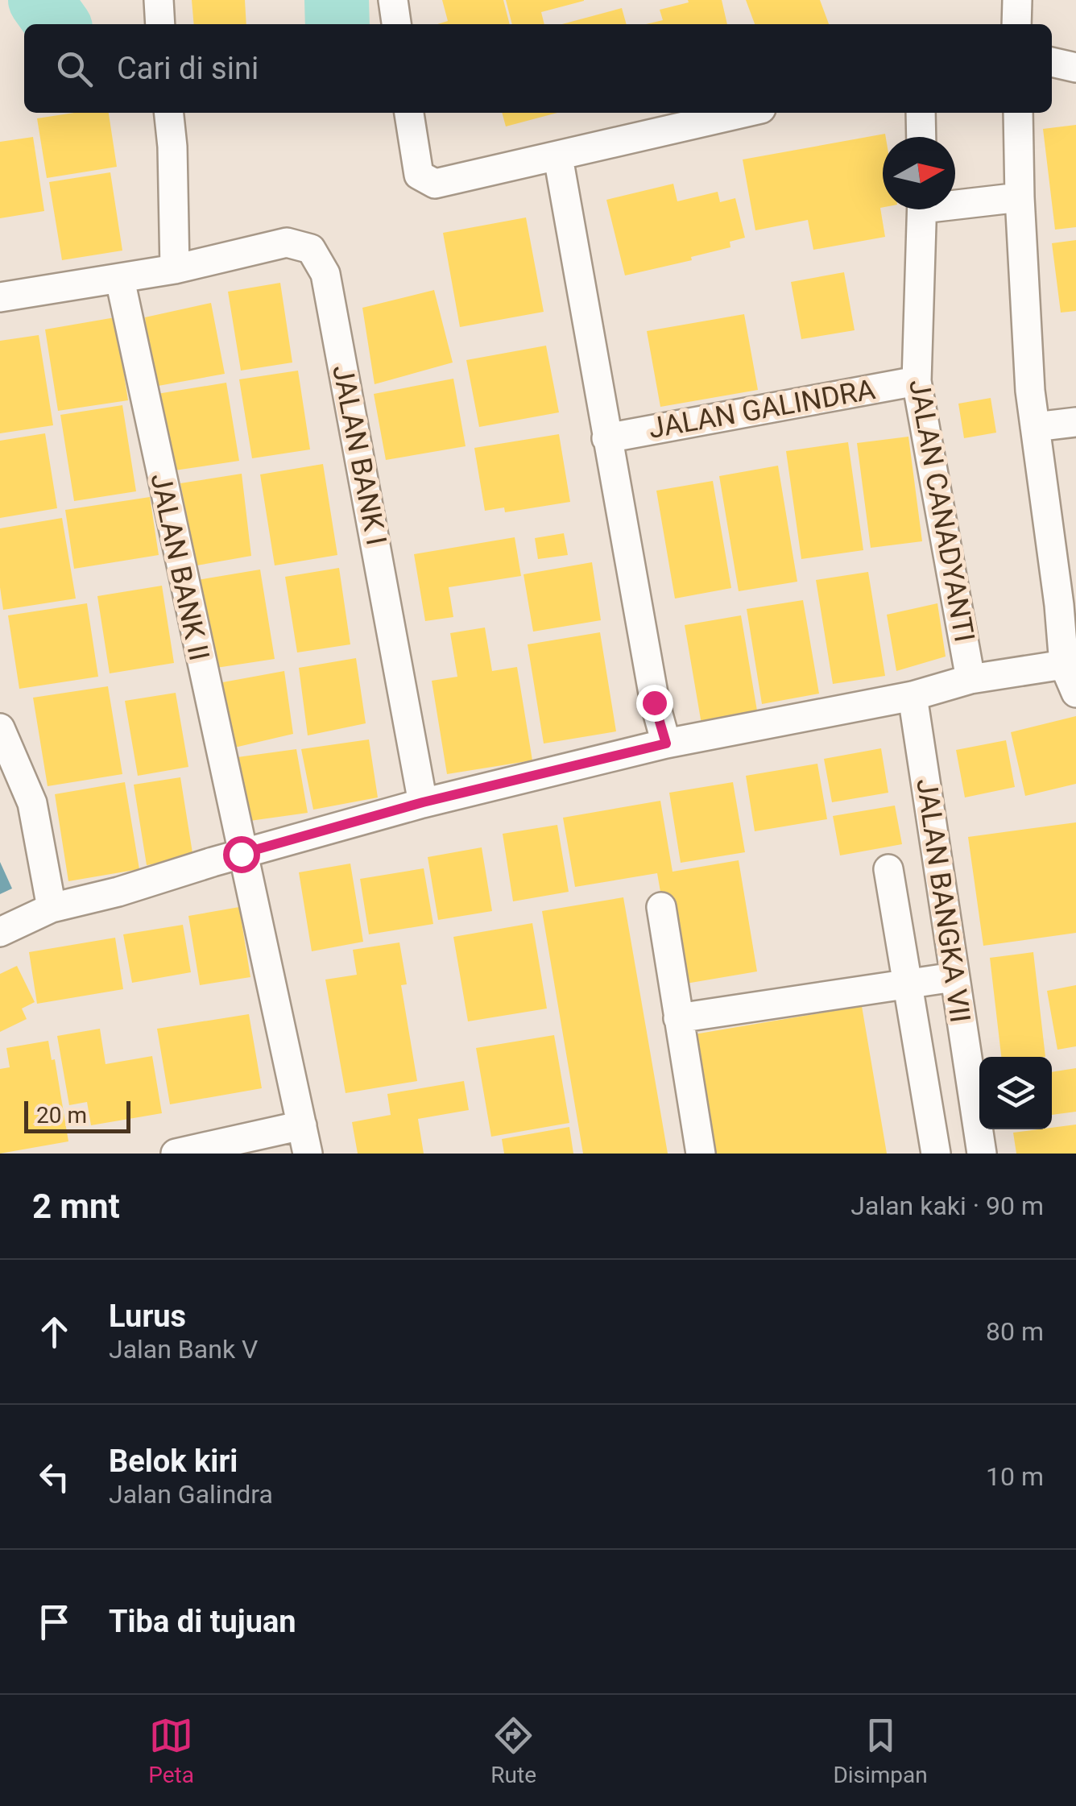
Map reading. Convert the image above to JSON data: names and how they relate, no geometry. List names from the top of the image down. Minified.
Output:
{"streets":{"street":["JALAN GALINDRA","JALAN BANK I","JALAN CANADYANTI","JALAN BANK II","JALAN BANGKA VII"]},"crossings":[["JALAN GALINDRA","JALAN CANADYANTI"],["JALAN BANK I","JALAN BANK II"]],"scale_bar":"20 m","north":"right","page":{"search":"Cari di sini","scale":"20 m","heading":["2 mnt","Jalan kaki · 90 m"],"list":[["Lurus","Jalan Bank V","80 m"],["Belok kiri","Jalan Galindra","10 m"],"Tiba di tujuan"],"nav":["Peta","Rute","Disimpan"]}}
